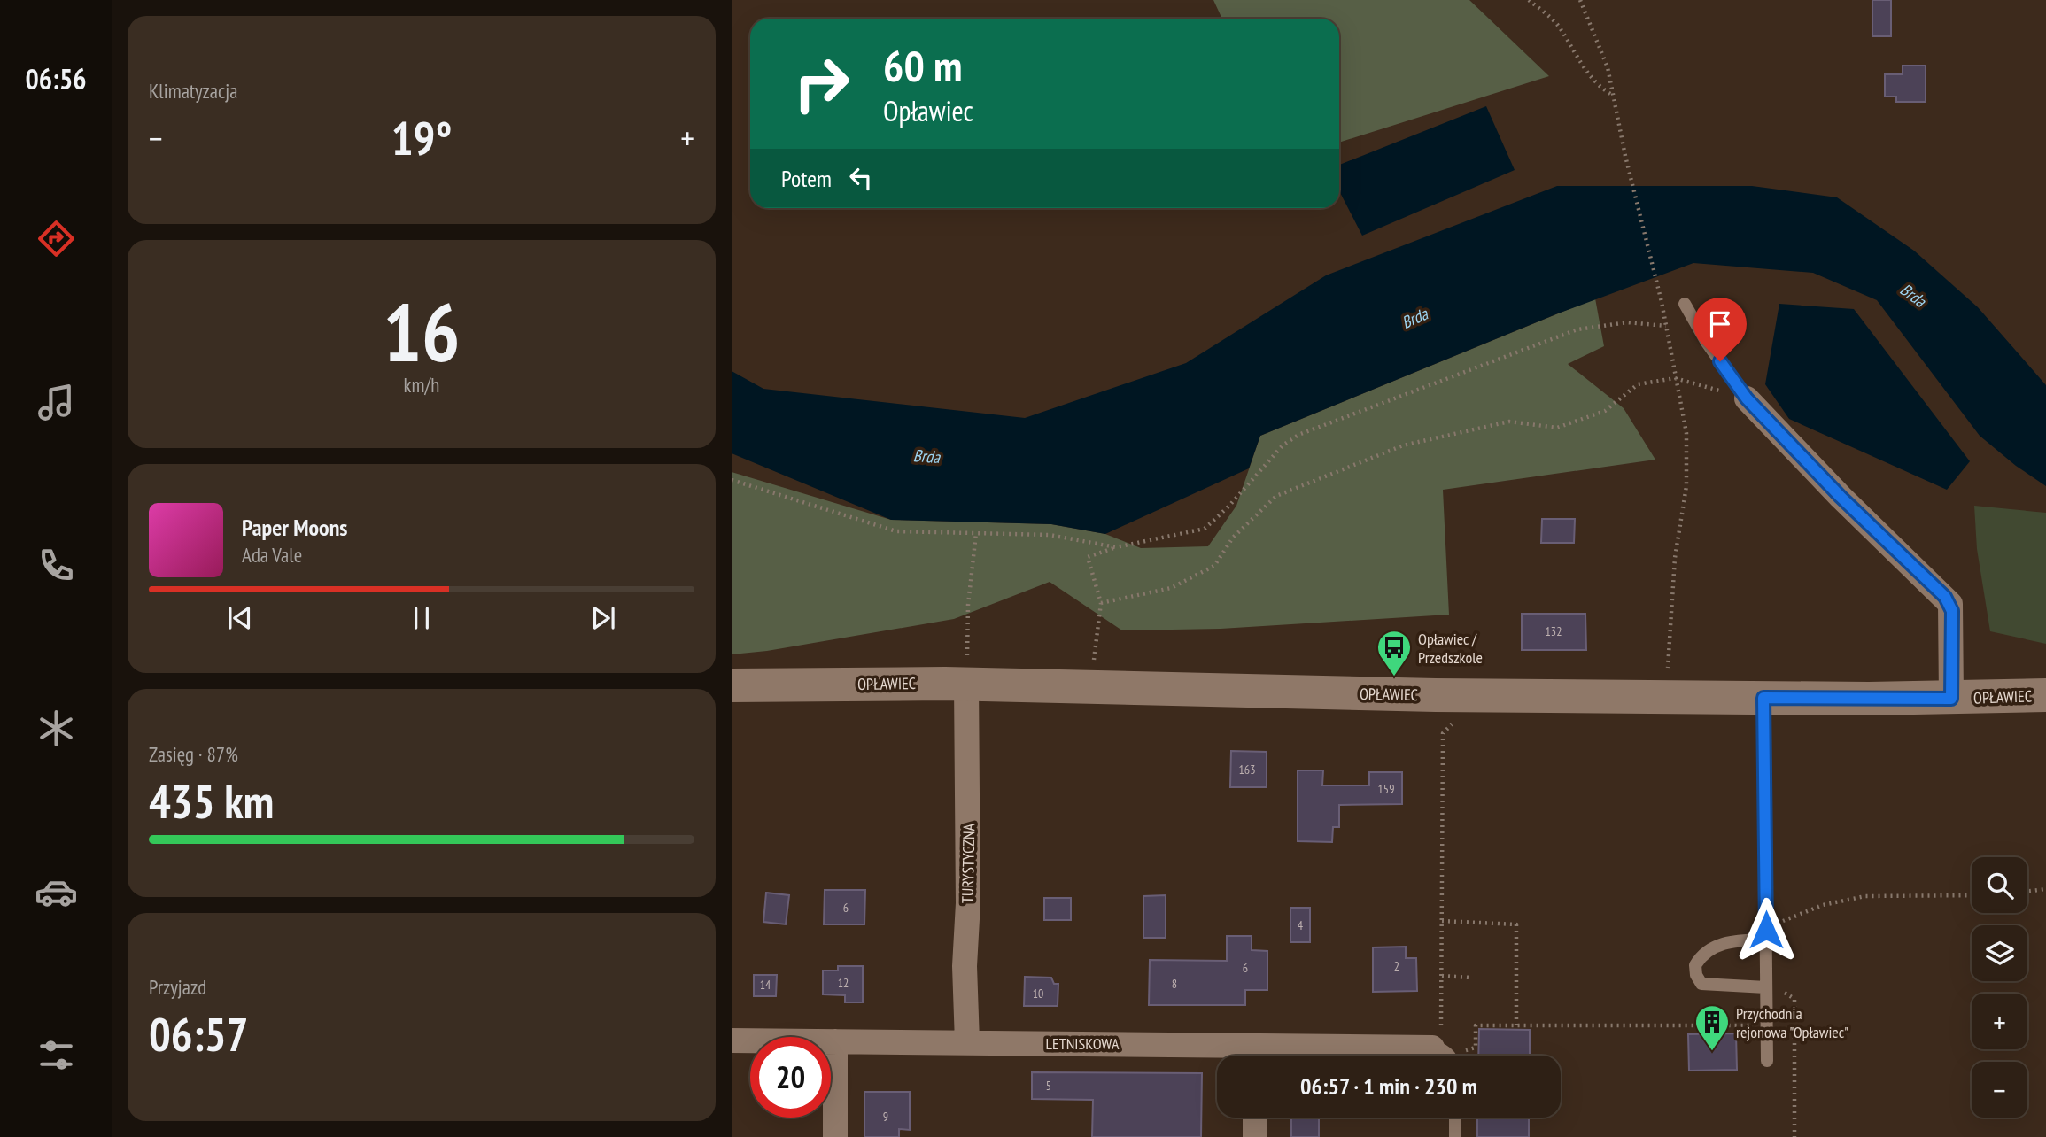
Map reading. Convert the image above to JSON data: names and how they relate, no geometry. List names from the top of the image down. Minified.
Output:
{"streets":{"street":["OPŁAWIEC","TURYSTYCZNA","LETNISKOWA"]},"crossings":[["OPŁAWIEC","TURYSTYCZNA"],["TURYSTYCZNA","LETNISKOWA"]],"water":["Brda"],"places":{"bus stop":["Opławiec / Przedszkole"],"building":["Przychodnia rejonowa \"Opławiec\""]},"house_numbers":["132","163","159","6","4","2","6","12","8","14","10","5","9"],"page":{"tabs":"06:56","tile":["Klimatyzacja",["16","km/h"],["Zasięg · 87%","435 km"],["Przyjazd","06:57"]],"turn":["60 m","Opławiec"],"heat":["−","19°","+"],"then":"Potem","song":["Paper Moons","Ada Vale"],"map_buttons":["+","−"],"limit":"20","trip":"06:57 · 1 min · 230 m"}}
